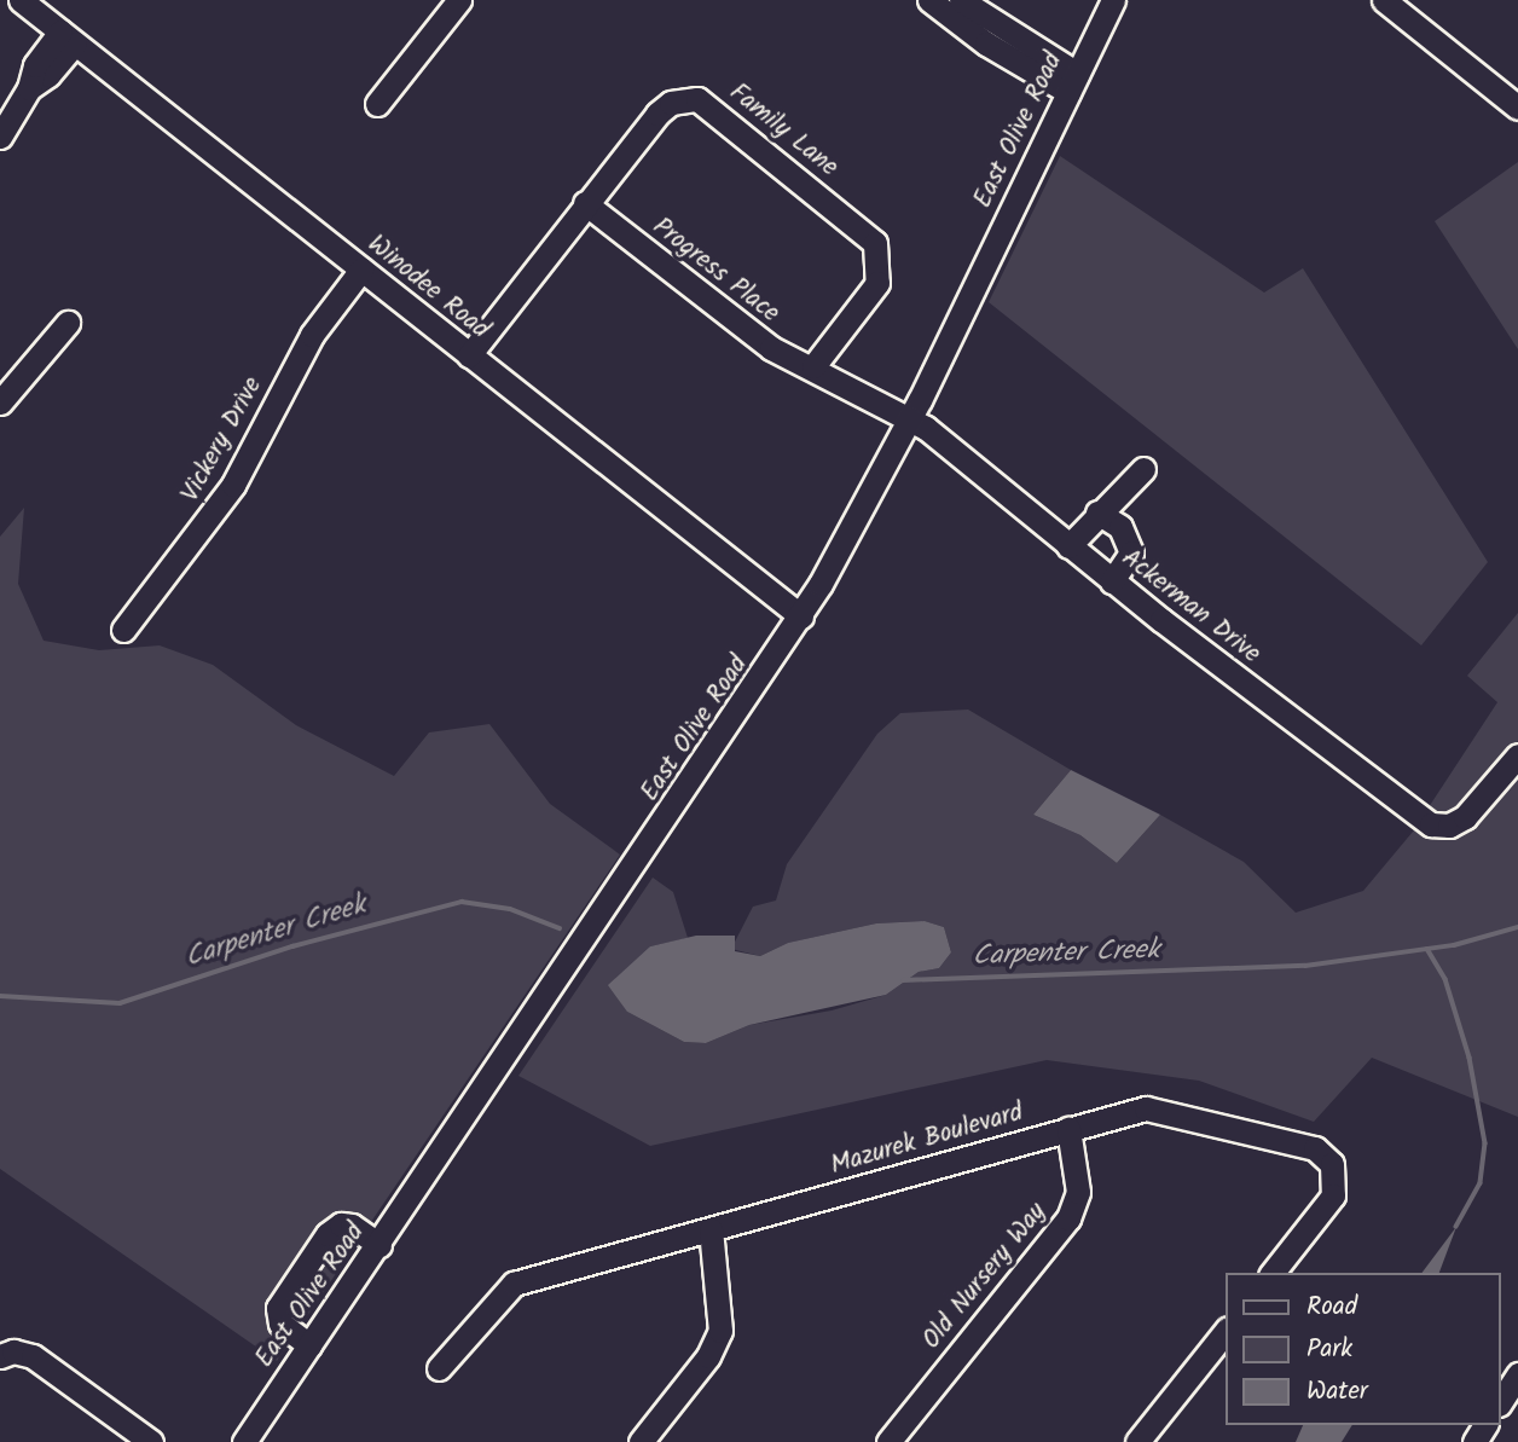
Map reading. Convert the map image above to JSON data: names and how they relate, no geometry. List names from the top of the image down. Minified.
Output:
{"streets":{"street":["Family Lane","East Olive Road","Progress Place","Winodee Road","Vickery Drive","Ackerman Drive","Mazurek Boulevard","Old Nursery Way"]},"crossings":[["Family Lane","Progress Place"],["Family Lane","Winodee Road"],["East Olive Road","Progress Place"],["East Olive Road","Winodee Road"],["East Olive Road","Ackerman Drive"],["Progress Place","Ackerman Drive"],["Winodee Road","Vickery Drive"],["Mazurek Boulevard","Old Nursery Way"]],"water":["Carpenter Creek"],"legend":["Road","Park","Water"]}
